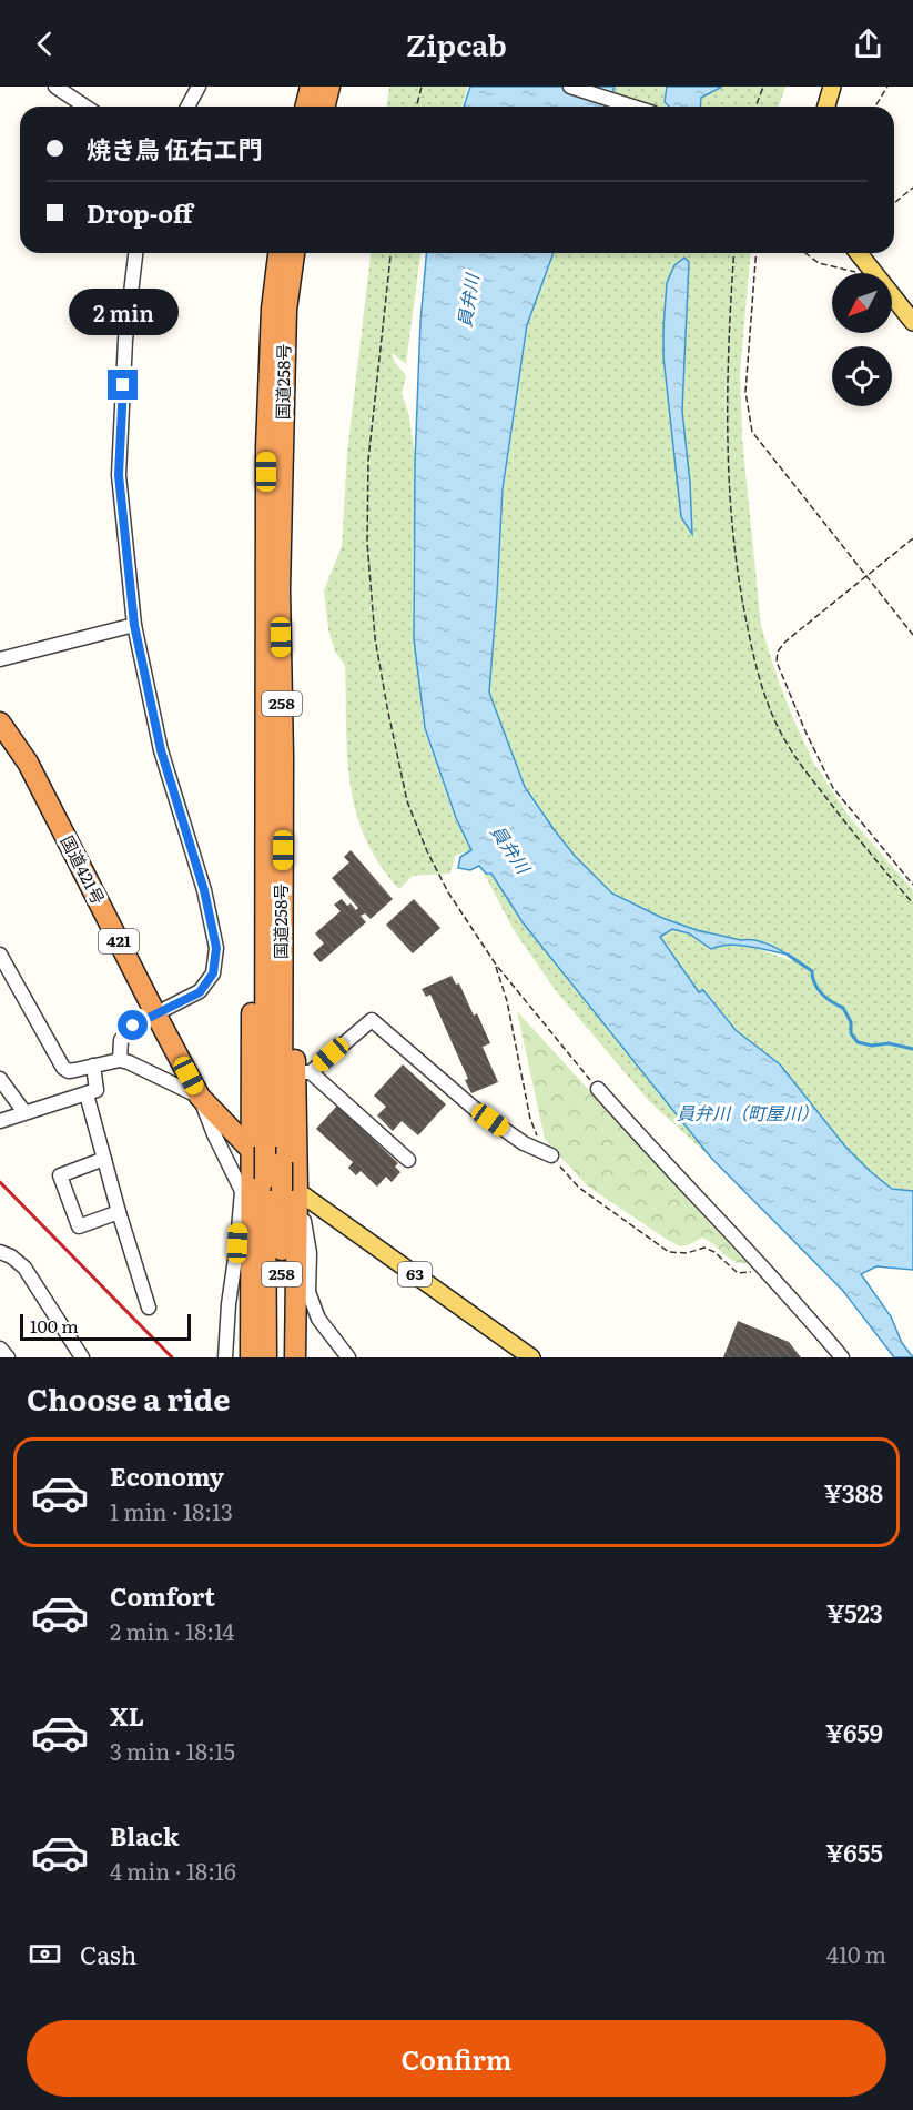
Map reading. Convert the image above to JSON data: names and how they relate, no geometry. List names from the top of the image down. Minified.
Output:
{"streets":{"highway":["国道258号","258","国道421号","421"],"main road":["63"]},"crossings":[["国道258号","国道421号"],["国道258号","63"],["国道421号","63"]],"water":["員弁川","員弁川（町屋川）"],"scale_bar":"100 m","north":"bottom left","page":{"header":"Zipcab","banner":["焼き鳥 伍右エ門","Drop-off"],"bubble":"2 min","scale":"100 m","heading":"Choose a ride","list":[{"name":"Economy","note":"1 min · 18:13","value":"¥388"},{"name":"Comfort","note":"2 min · 18:14","value":"¥523"},{"name":"XL","note":"3 min · 18:15","value":"¥659"},{"name":"Black","note":"4 min · 18:16","value":"¥655"}],"pay":["Cash","410 m"],"buttons":"Confirm"}}
